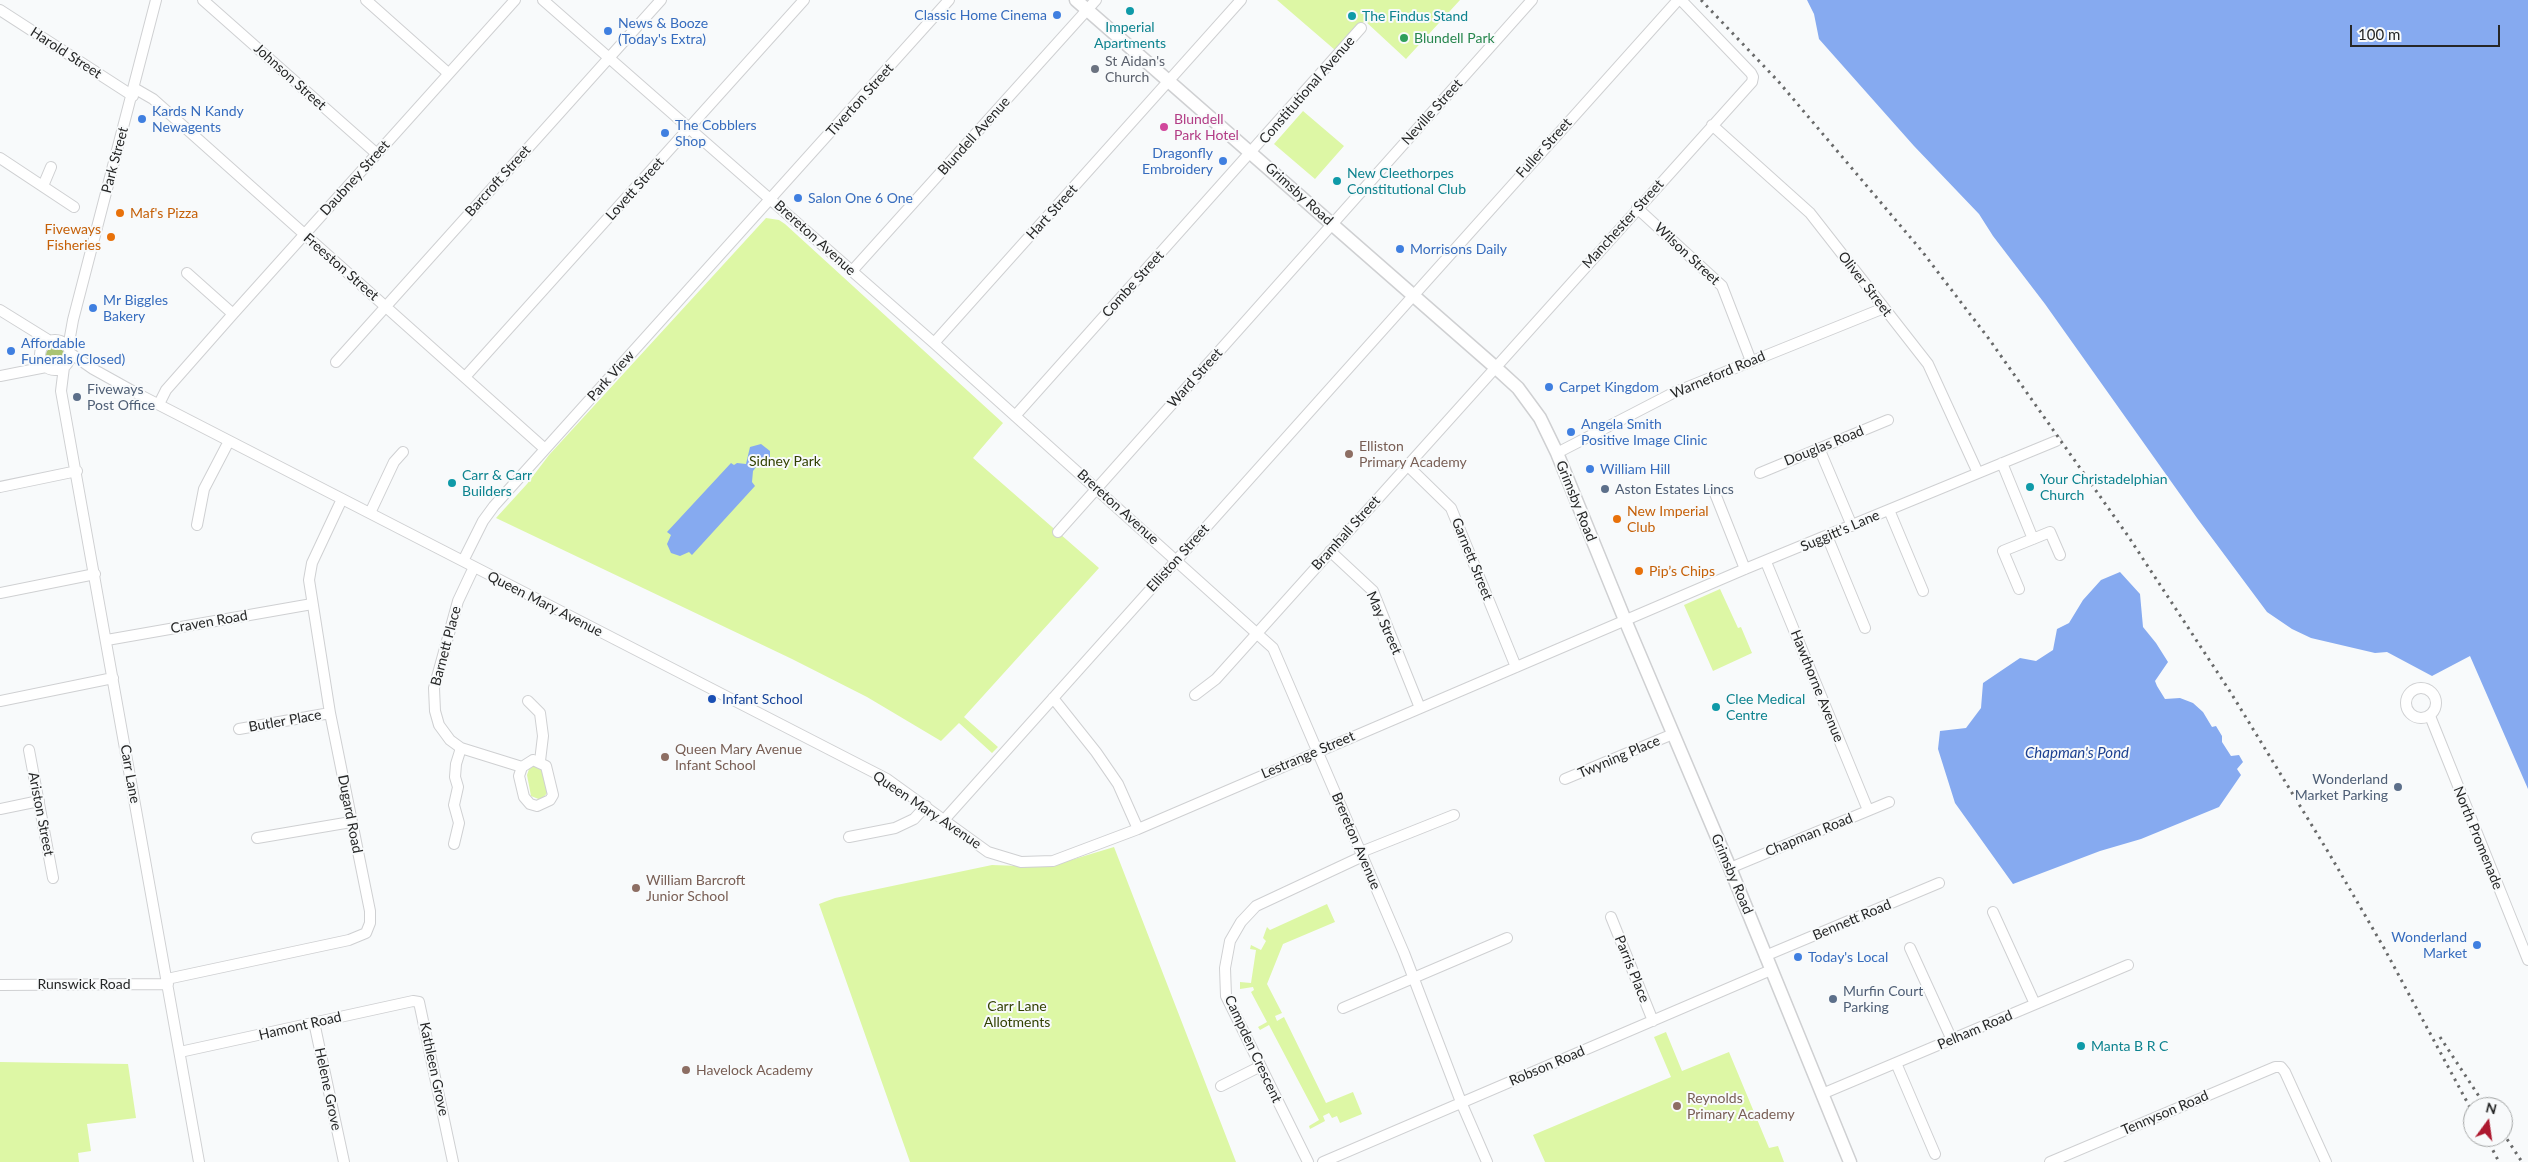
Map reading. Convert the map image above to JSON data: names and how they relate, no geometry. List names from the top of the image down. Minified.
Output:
{"streets":{"main road":["Grimsby Road"],"street":["Harold Street","Johnson Street","Constitutional Avenue","Tiverton Street","Neville Street","Blundell Avenue","Fuller Street","Park Street","Daubney Street","Barcroft Street","Lovett Street","Hart Street","Manchester Street","Brereton Avenue","Wilson Street","Freeston Street","Combe Street","Oliver Street","Warneford Road","Park View","Ward Street","Douglas Road","Suggitt's Lane","Bramhall Street","Elliston Street","Garnett Street","Queen Mary Avenue","Craven Road","May Street","Barnett Place","Hawthorne Avenue","Butler Place","Lestrange Street","Twyning Place","Carr Lane","Ariston Street","Dugard Road","Chapman Road","North Promenade","Bennett Road","Parris Place","Runswick Road","Hamont Road","Pelham Road","Campden Crescent","Robson Road","Kathleen Grove","Helene Grove","Tennyson Road"]},"crossings":[["Harold Street","Park Street"],["Harold Street","Freeston Street"],["Johnson Street","Daubney Street"],["Constitutional Avenue","Grimsby Road"],["Constitutional Avenue","Combe Street"],["Tiverton Street","Brereton Avenue"],["Tiverton Street","Park View"],["Neville Street","Grimsby Road"],["Neville Street","Ward Street"],["Blundell Avenue","Grimsby Road"],["Blundell Avenue","Brereton Avenue"],["Fuller Street","Grimsby Road"],["Fuller Street","Manchester Street"],["Fuller Street","Elliston Street"],["Park Street","Freeston Street"],["Park Street","Queen Mary Avenue"],["Park Street","Carr Lane"],["Daubney Street","Freeston Street"],["Daubney Street","Queen Mary Avenue"],["Barcroft Street","Brereton Avenue"],["Barcroft Street","Freeston Street"],["Lovett Street","Brereton Avenue"],["Lovett Street","Freeston Street"],["Grimsby Road","Hart Street"],["Grimsby Road","Manchester Street"],["Grimsby Road","Combe Street"],["Grimsby Road","Warneford Road"],["Grimsby Road","Ward Street"],["Grimsby Road","Suggitt's Lane"],["Grimsby Road","Bramhall Street"],["Grimsby Road","Elliston Street"],["Grimsby Road","Lestrange Street"],["Grimsby Road","Twyning Place"],["Grimsby Road","Chapman Road"],["Grimsby Road","Bennett Road"],["Grimsby Road","Pelham Road"],["Grimsby Road","Robson Road"],["Hart Street","Brereton Avenue"],["Manchester Street","Wilson Street"],["Manchester Street","Oliver Street"],["Manchester Street","Bramhall Street"],["Brereton Avenue","Combe Street"],["Brereton Avenue","Park View"],["Brereton Avenue","Ward Street"],["Brereton Avenue","Bramhall Street"],["Brereton Avenue","Elliston Street"],["Brereton Avenue","Lestrange Street"],["Brereton Avenue","Campden Crescent"],["Brereton Avenue","Robson Road"],["Wilson Street","Warneford Road"],["Freeston Street","Park View"],["Oliver Street","Warneford Road"],["Oliver Street","Suggitt's Lane"],["Park View","Queen Mary Avenue"],["Suggitt's Lane","Hawthorne Avenue"],["Suggitt's Lane","Lestrange Street"],["Bramhall Street","Garnett Street"],["Bramhall Street","May Street"],["Elliston Street","Queen Mary Avenue"],["Garnett Street","Lestrange Street"],["Queen Mary Avenue","Barnett Place"],["Queen Mary Avenue","Lestrange Street"],["Queen Mary Avenue","Carr Lane"],["Queen Mary Avenue","Dugard Road"],["Craven Road","Carr Lane"],["Craven Road","Dugard Road"],["May Street","Lestrange Street"],["Hawthorne Avenue","Chapman Road"],["Butler Place","Dugard Road"],["Carr Lane","Dugard Road"],["Carr Lane","Runswick Road"],["Carr Lane","Hamont Road"],["Dugard Road","Runswick Road"],["Parris Place","Robson Road"],["Hamont Road","Kathleen Grove"],["Hamont Road","Helene Grove"]],"water":["Chapman's Pond"],"parks":["Sidney Park","Carr Lane Allotments"],"places":["Imperial Apartments","Classic Home Cinema","The Findus Stand","News & Booze (Today's Extra)","Blundell Park","St Aidan's Church","Kards N Kandy Newagents","Blundell Park Hotel","The Cobblers Shop","Dragonfly Embroidery","New Cleethorpes Constitutional Club","Salon One 6 One","Maf's Pizza","Fiveways Fisheries","Morrisons Daily","Mr Biggles Bakery","Affordable Funerals (Closed)","Carpet Kingdom","Fiveways Post Office","Angela Smith Positive Image Clinic","Elliston Primary Academy","William Hill","Carr & Carr Builders","Your Christadelphian Church","Aston Estates Lincs","New Imperial Club","Pip’s Chips","Infant School","Clee Medical Centre","Queen Mary Avenue Infant School","Wonderland Market Parking","William Barcroft Junior School","Wonderland Market","Today's Local","Murfin Court Parking","Manta B R C","Havelock Academy","Reynolds Primary Academy"],"scale_bar":"100 m","north":"top"}
